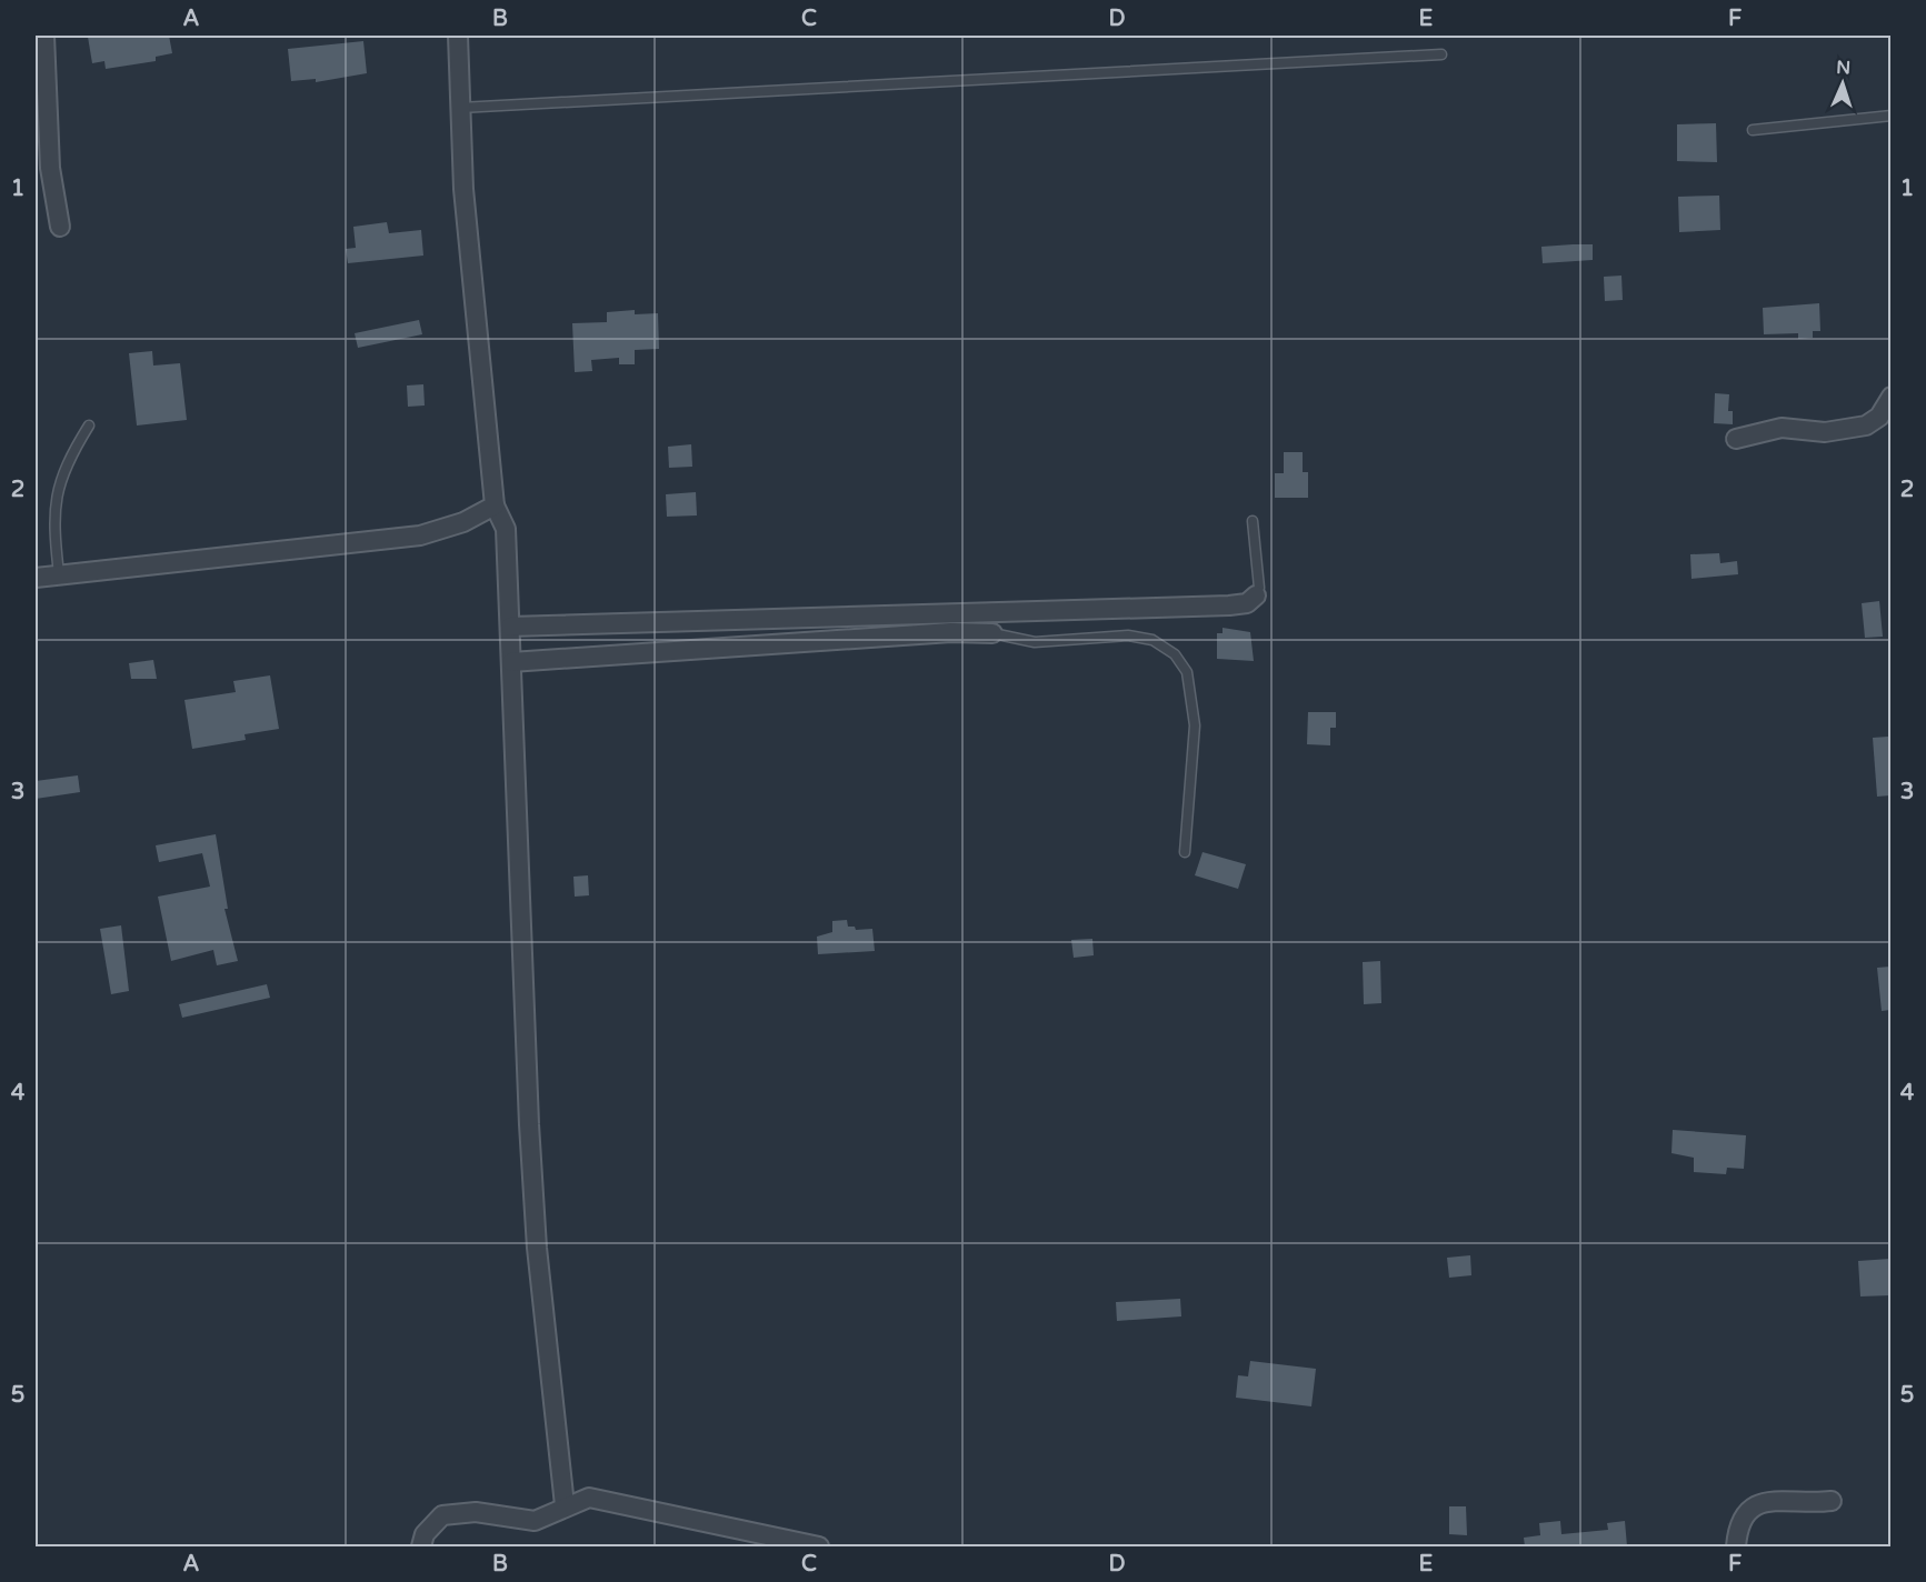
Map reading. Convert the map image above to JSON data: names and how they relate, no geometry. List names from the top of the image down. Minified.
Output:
{"north":"top","grid":{"columns":["A","B","C","D","E","F"],"rows":["1","2","3","4","5"]}}
